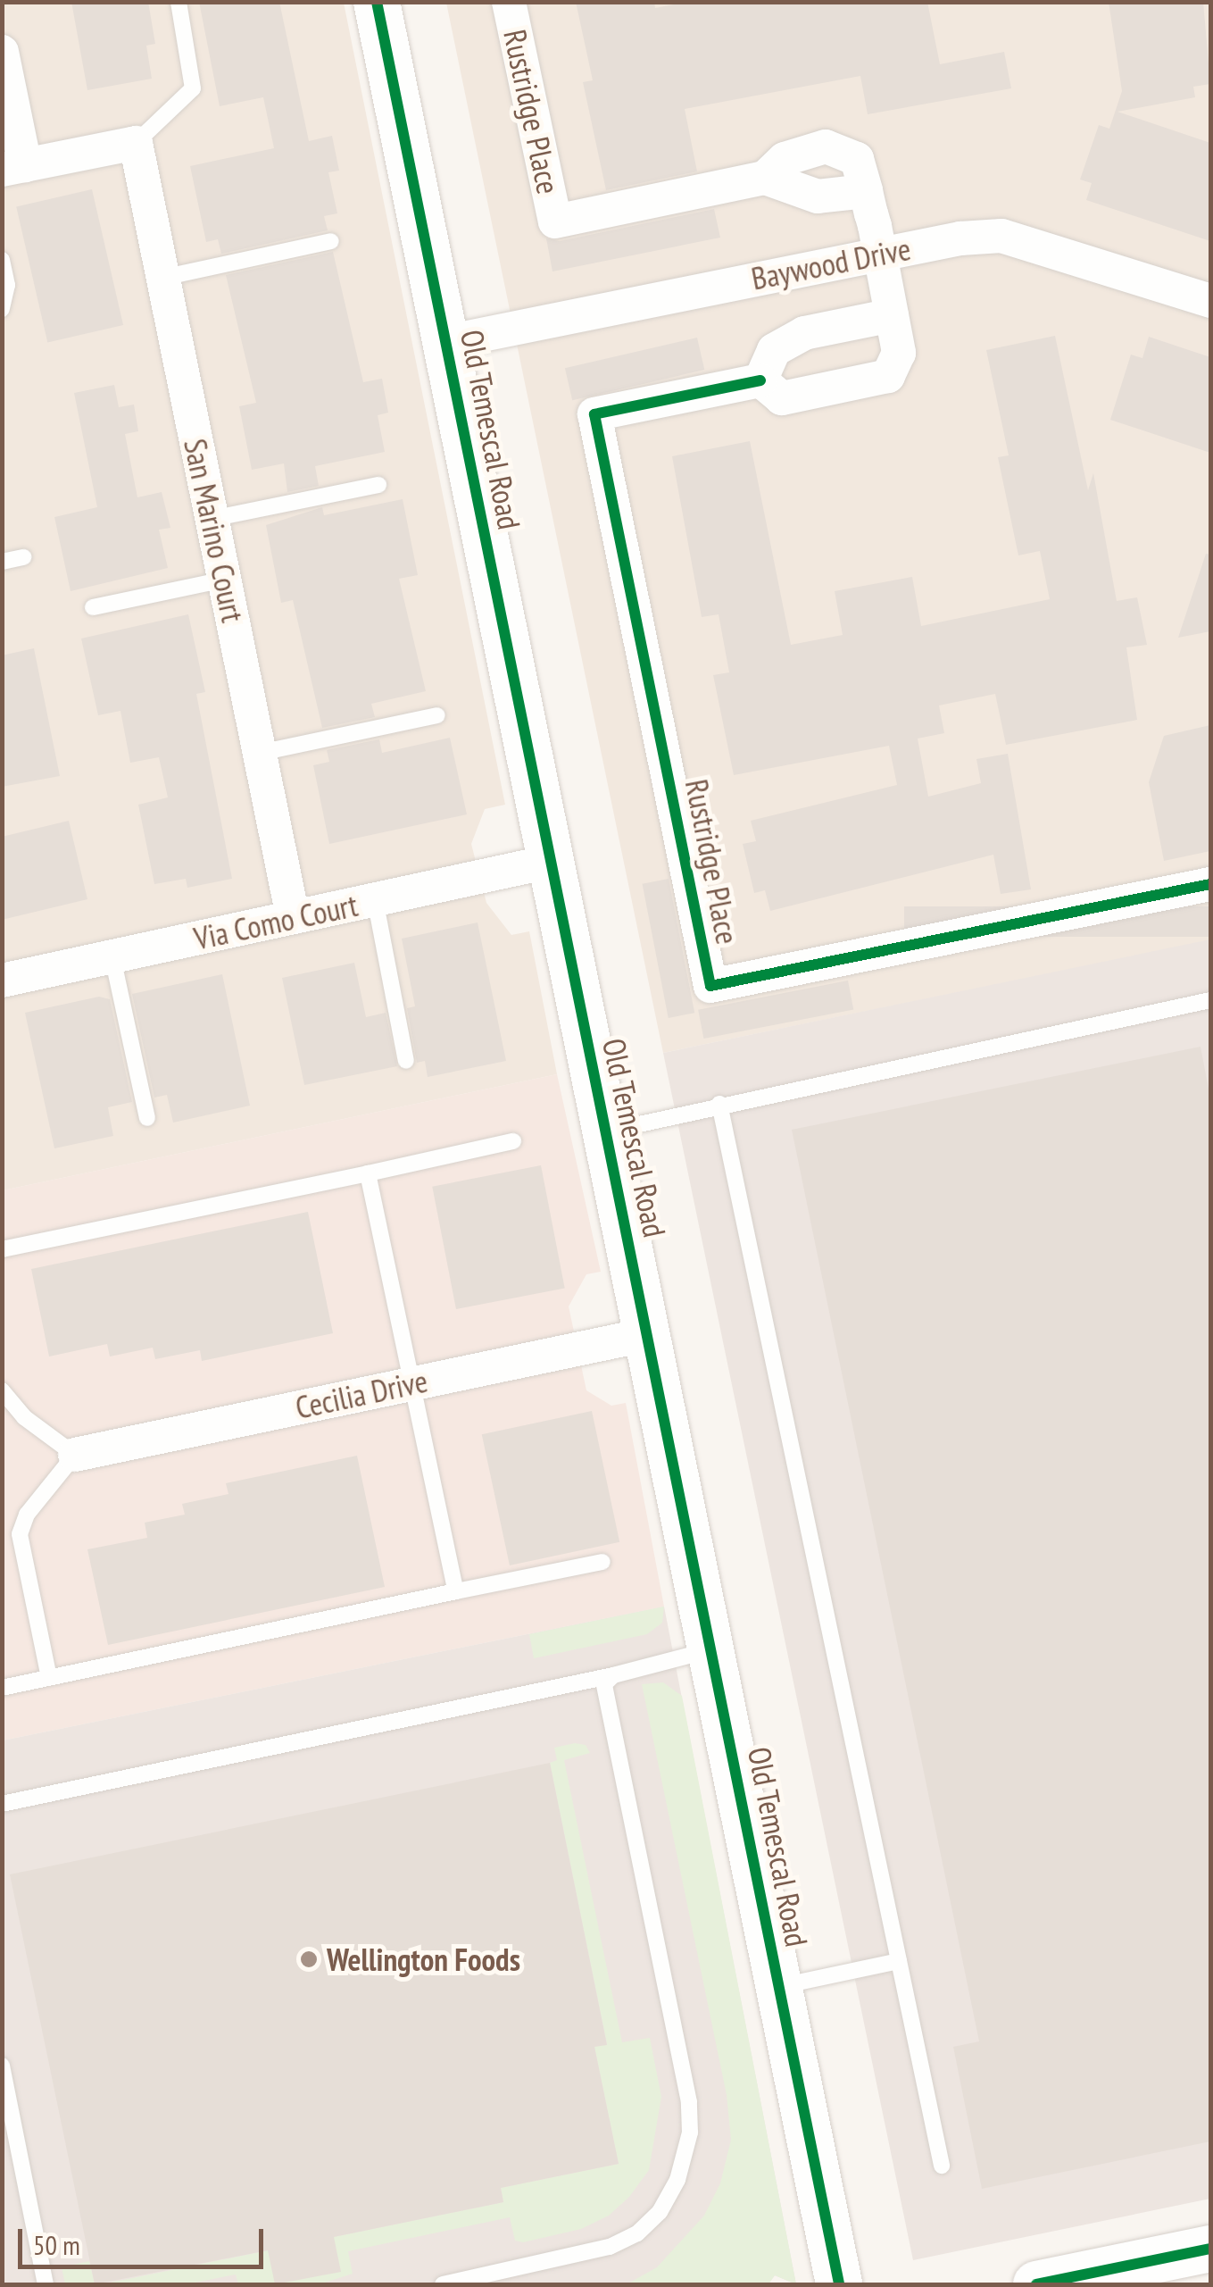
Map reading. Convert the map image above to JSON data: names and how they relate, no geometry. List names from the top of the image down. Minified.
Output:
{"streets":{"street":["Rustridge Place","Baywood Drive","Old Temescal Road","San Marino Court","Via Como Court","Cecilia Drive"]},"crossings":[["Rustridge Place","Baywood Drive"],["Baywood Drive","Old Temescal Road"],["Old Temescal Road","Via Como Court"],["Old Temescal Road","Cecilia Drive"],["San Marino Court","Via Como Court"]],"places":["Wellington Foods"],"scale_bar":"50 m"}
